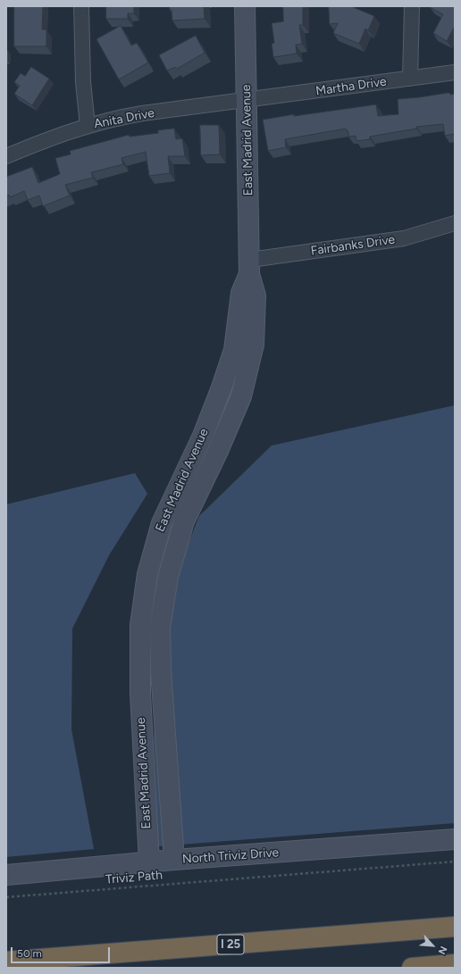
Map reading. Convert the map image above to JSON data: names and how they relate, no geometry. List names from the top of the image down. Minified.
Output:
{"streets":{"highway":["I 25"],"street":["Martha Drive","Anita Drive","East Madrid Avenue","Fairbanks Drive","North Triviz Drive"],"path":["Triviz Path"]},"crossings":[["Martha Drive","Anita Drive"],["Martha Drive","East Madrid Avenue"],["Anita Drive","East Madrid Avenue"],["East Madrid Avenue","Fairbanks Drive"],["East Madrid Avenue","North Triviz Drive"]],"scale_bar":"50 m","north":"bottom right"}
